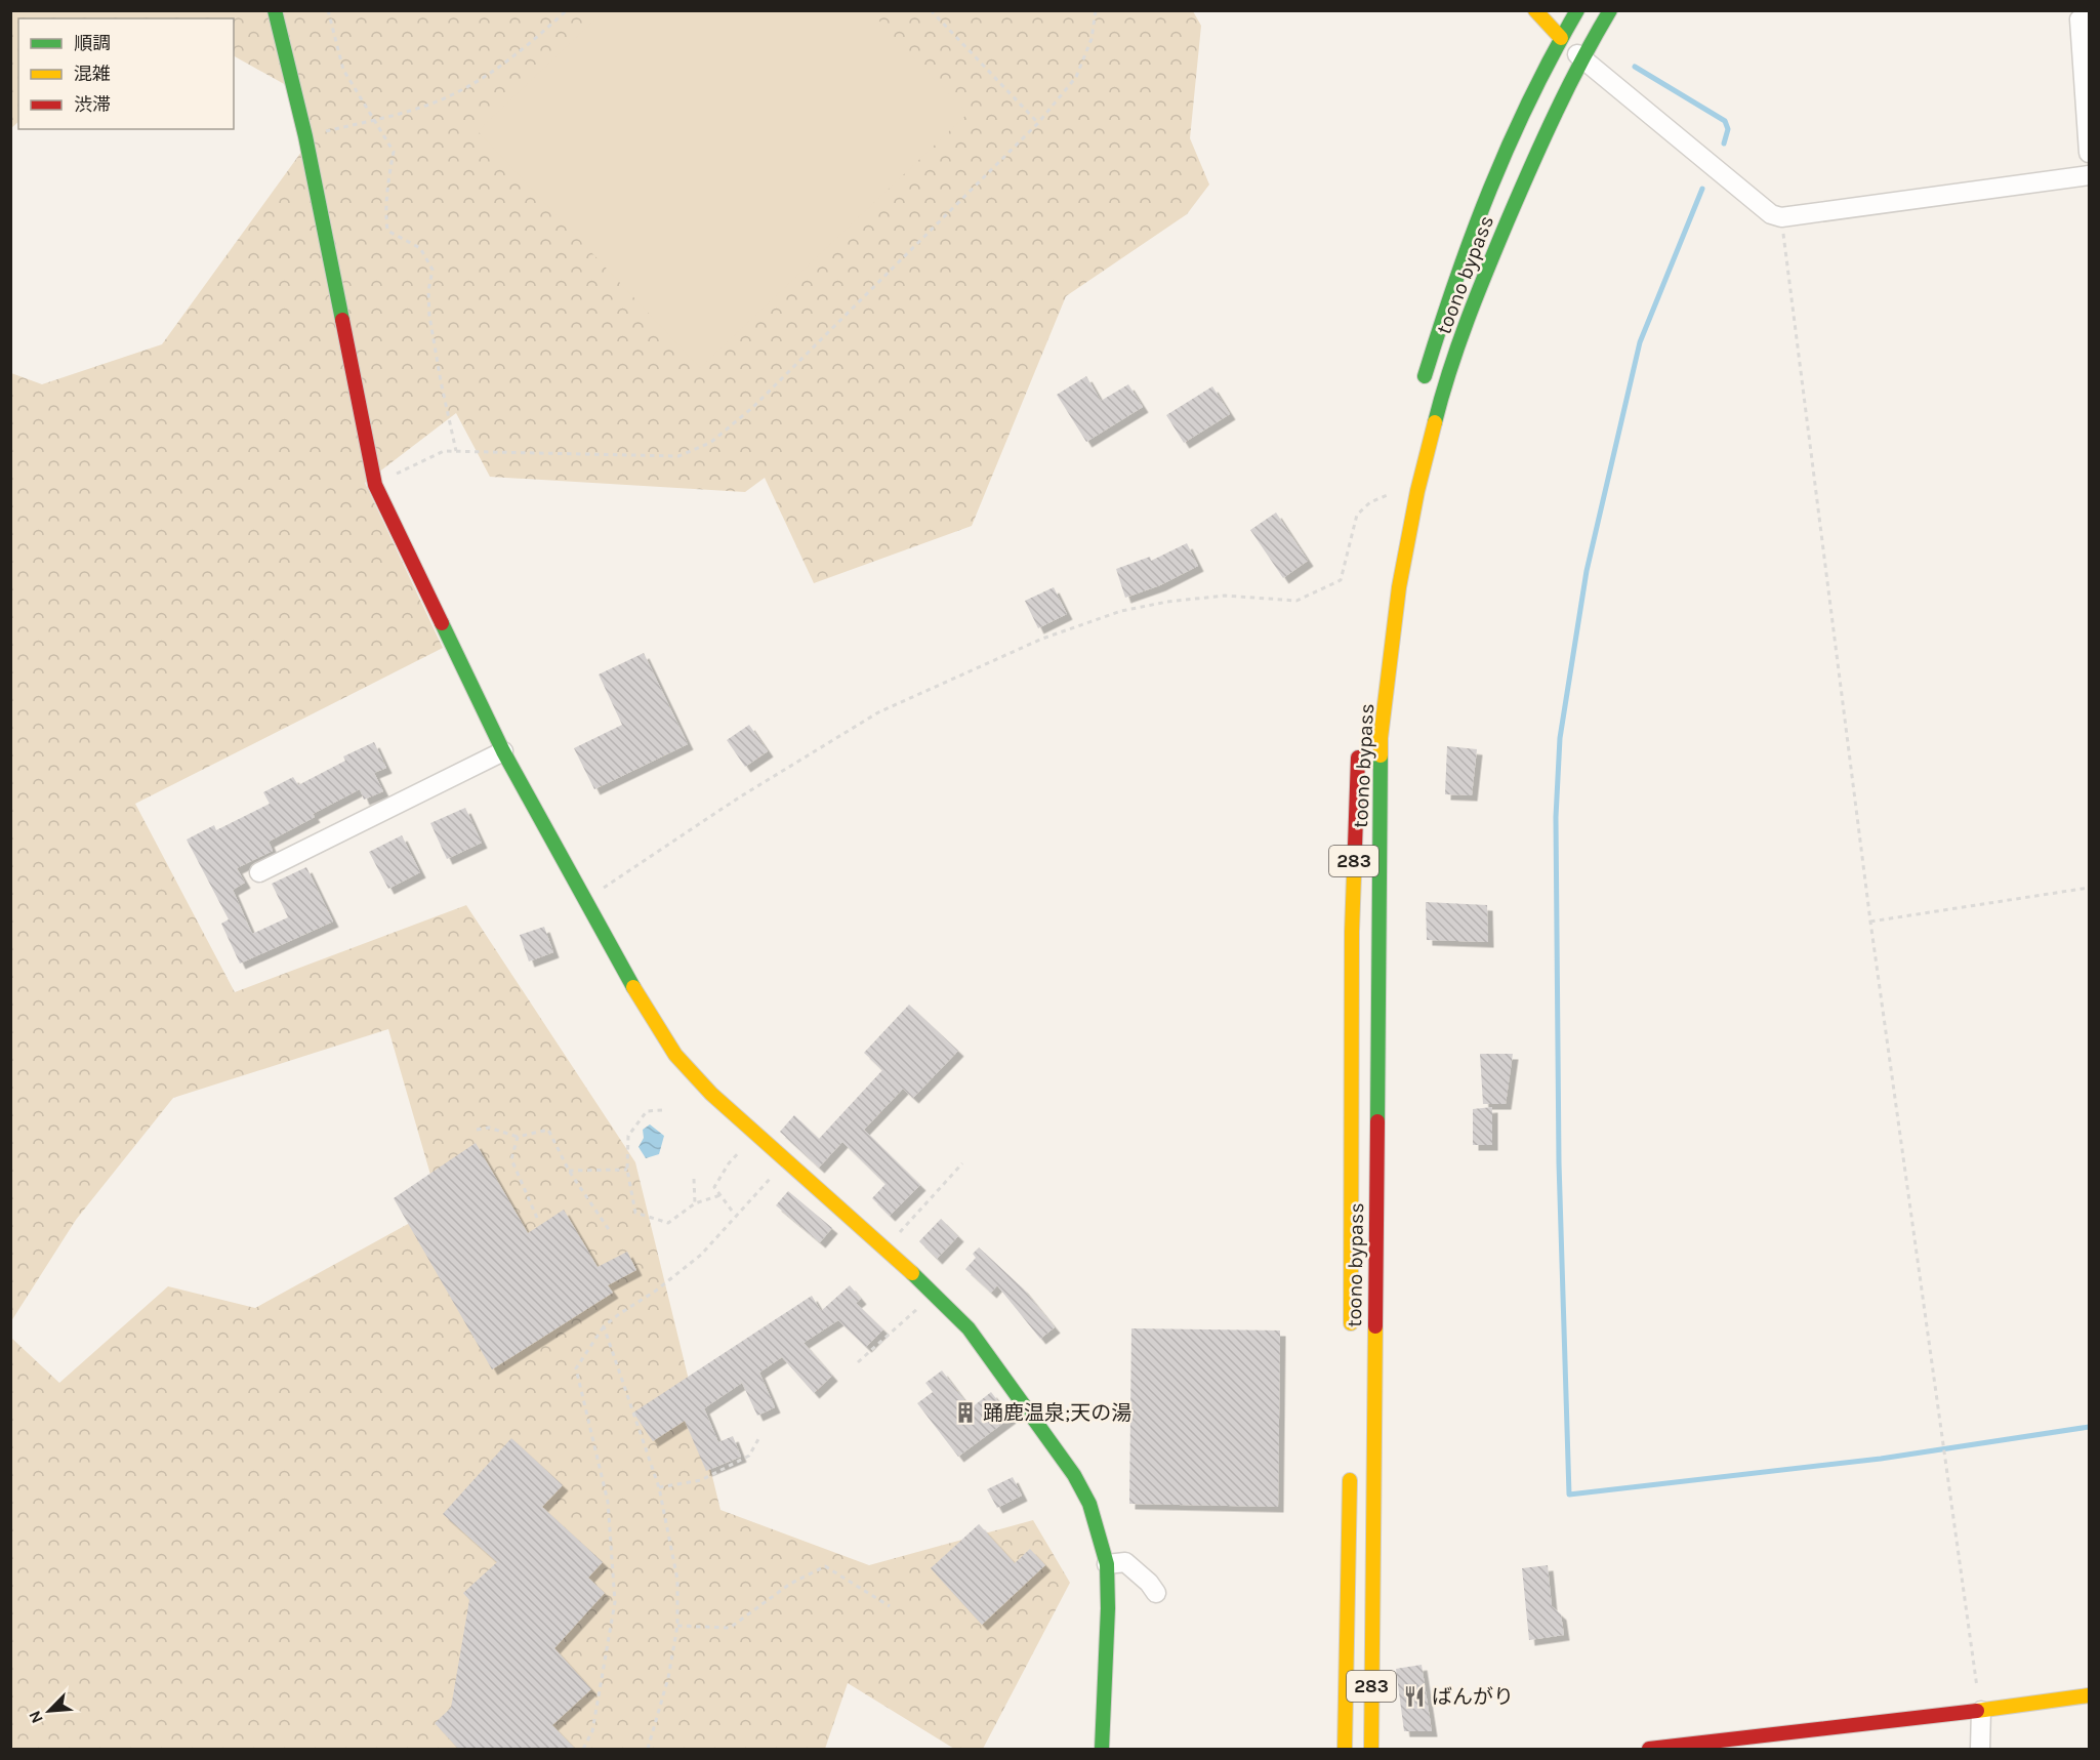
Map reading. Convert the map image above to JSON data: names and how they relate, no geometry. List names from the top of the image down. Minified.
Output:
{"streets":{"main road":["toono bypass","283"]},"places":{"building":["踊鹿温泉;天の湯"],"restaurant":["ばんがり"]},"legend":["順調","混雑","渋滞"],"north":"bottom left"}
